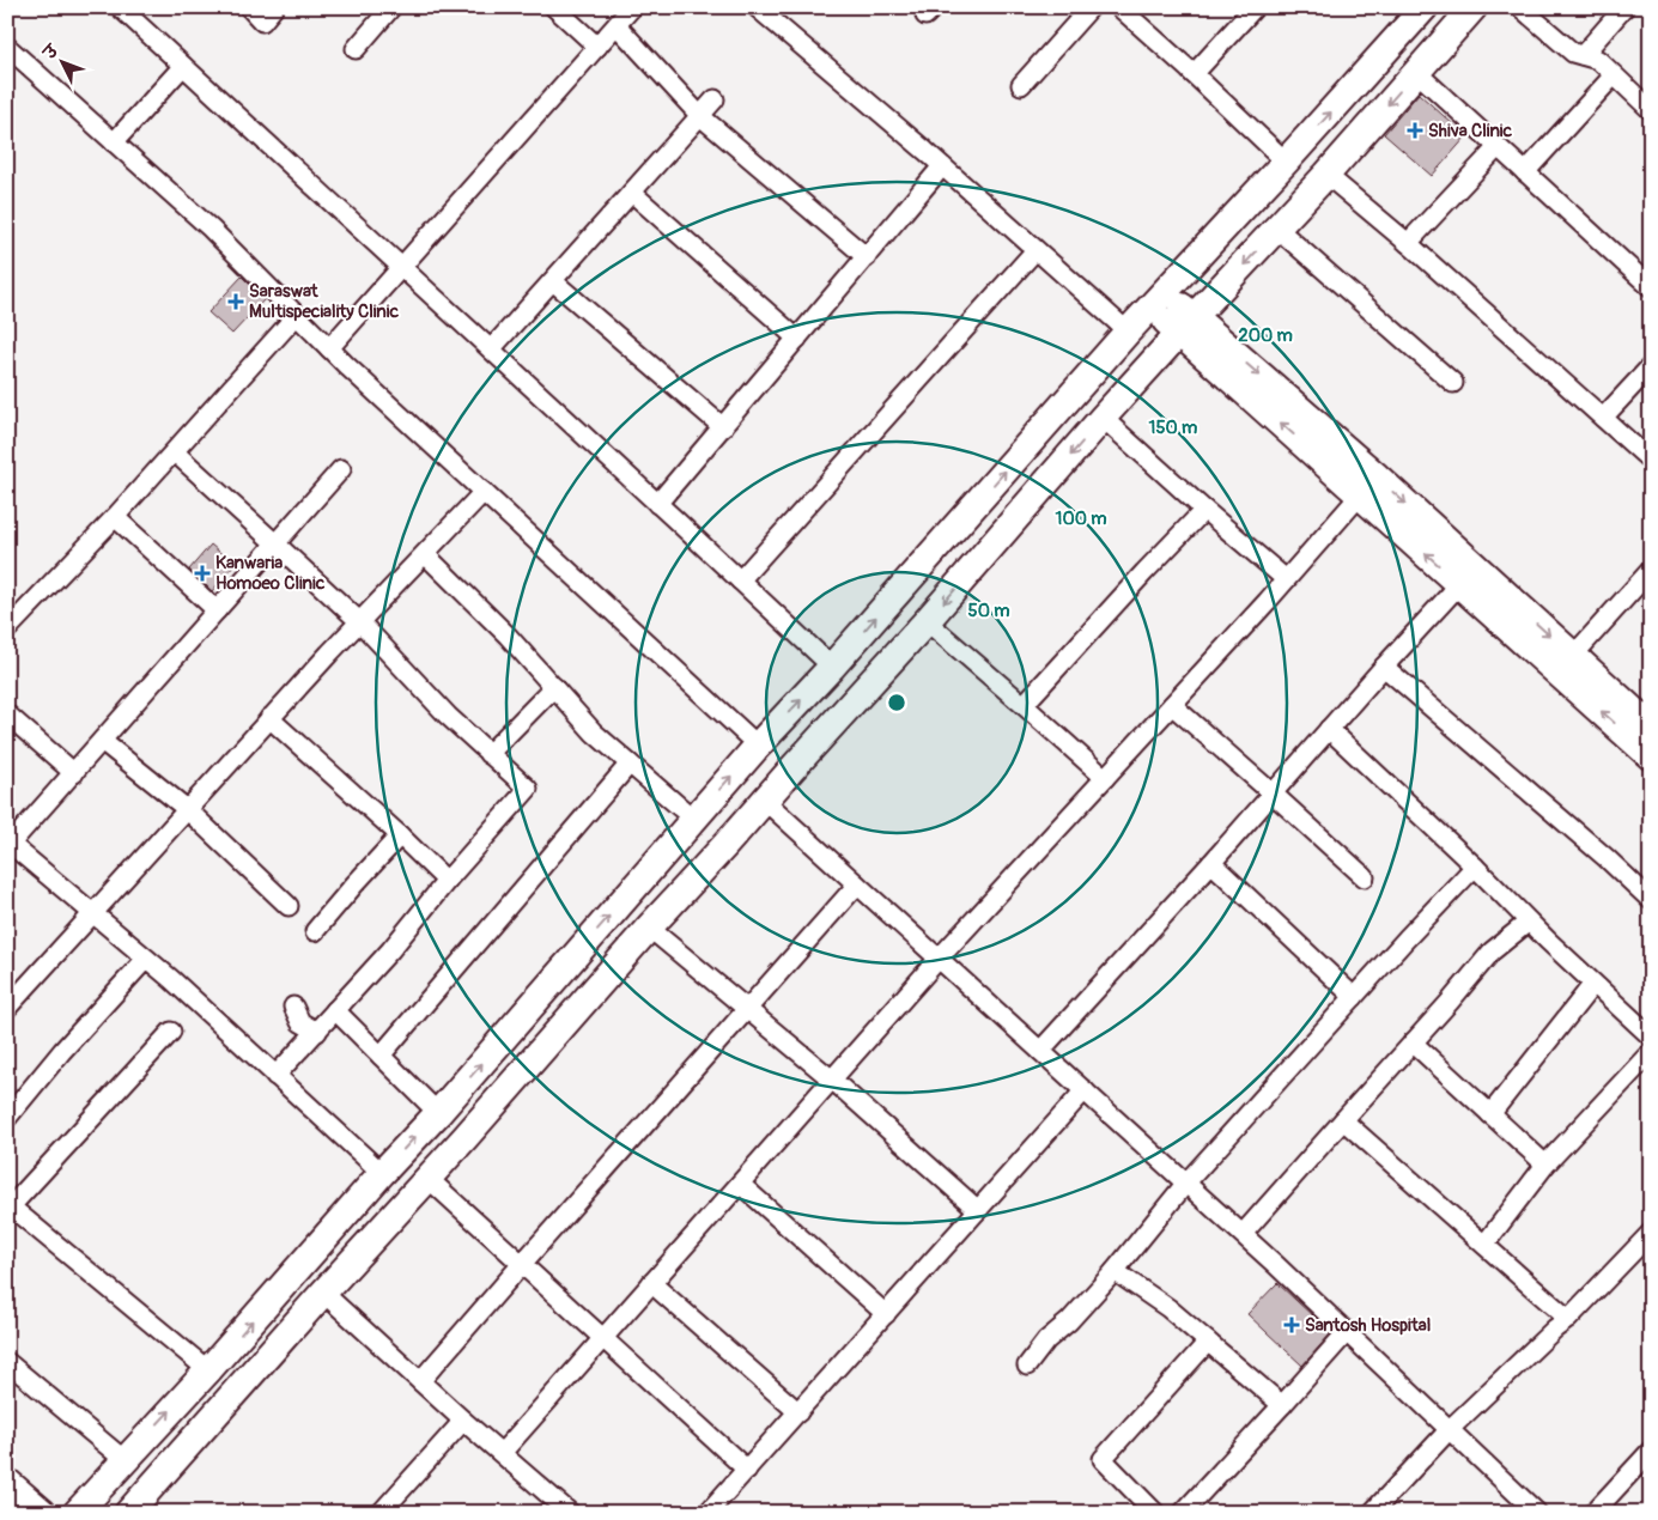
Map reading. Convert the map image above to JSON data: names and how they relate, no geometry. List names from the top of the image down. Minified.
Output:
{"places":{"health":["Shiva Clinic","Saraswat Multispeciality Clinic","Kanwaria Homoeo Clinic","Santosh Hospital"]},"north":"top left","rings":["200 m","150 m","100 m","50 m"]}
